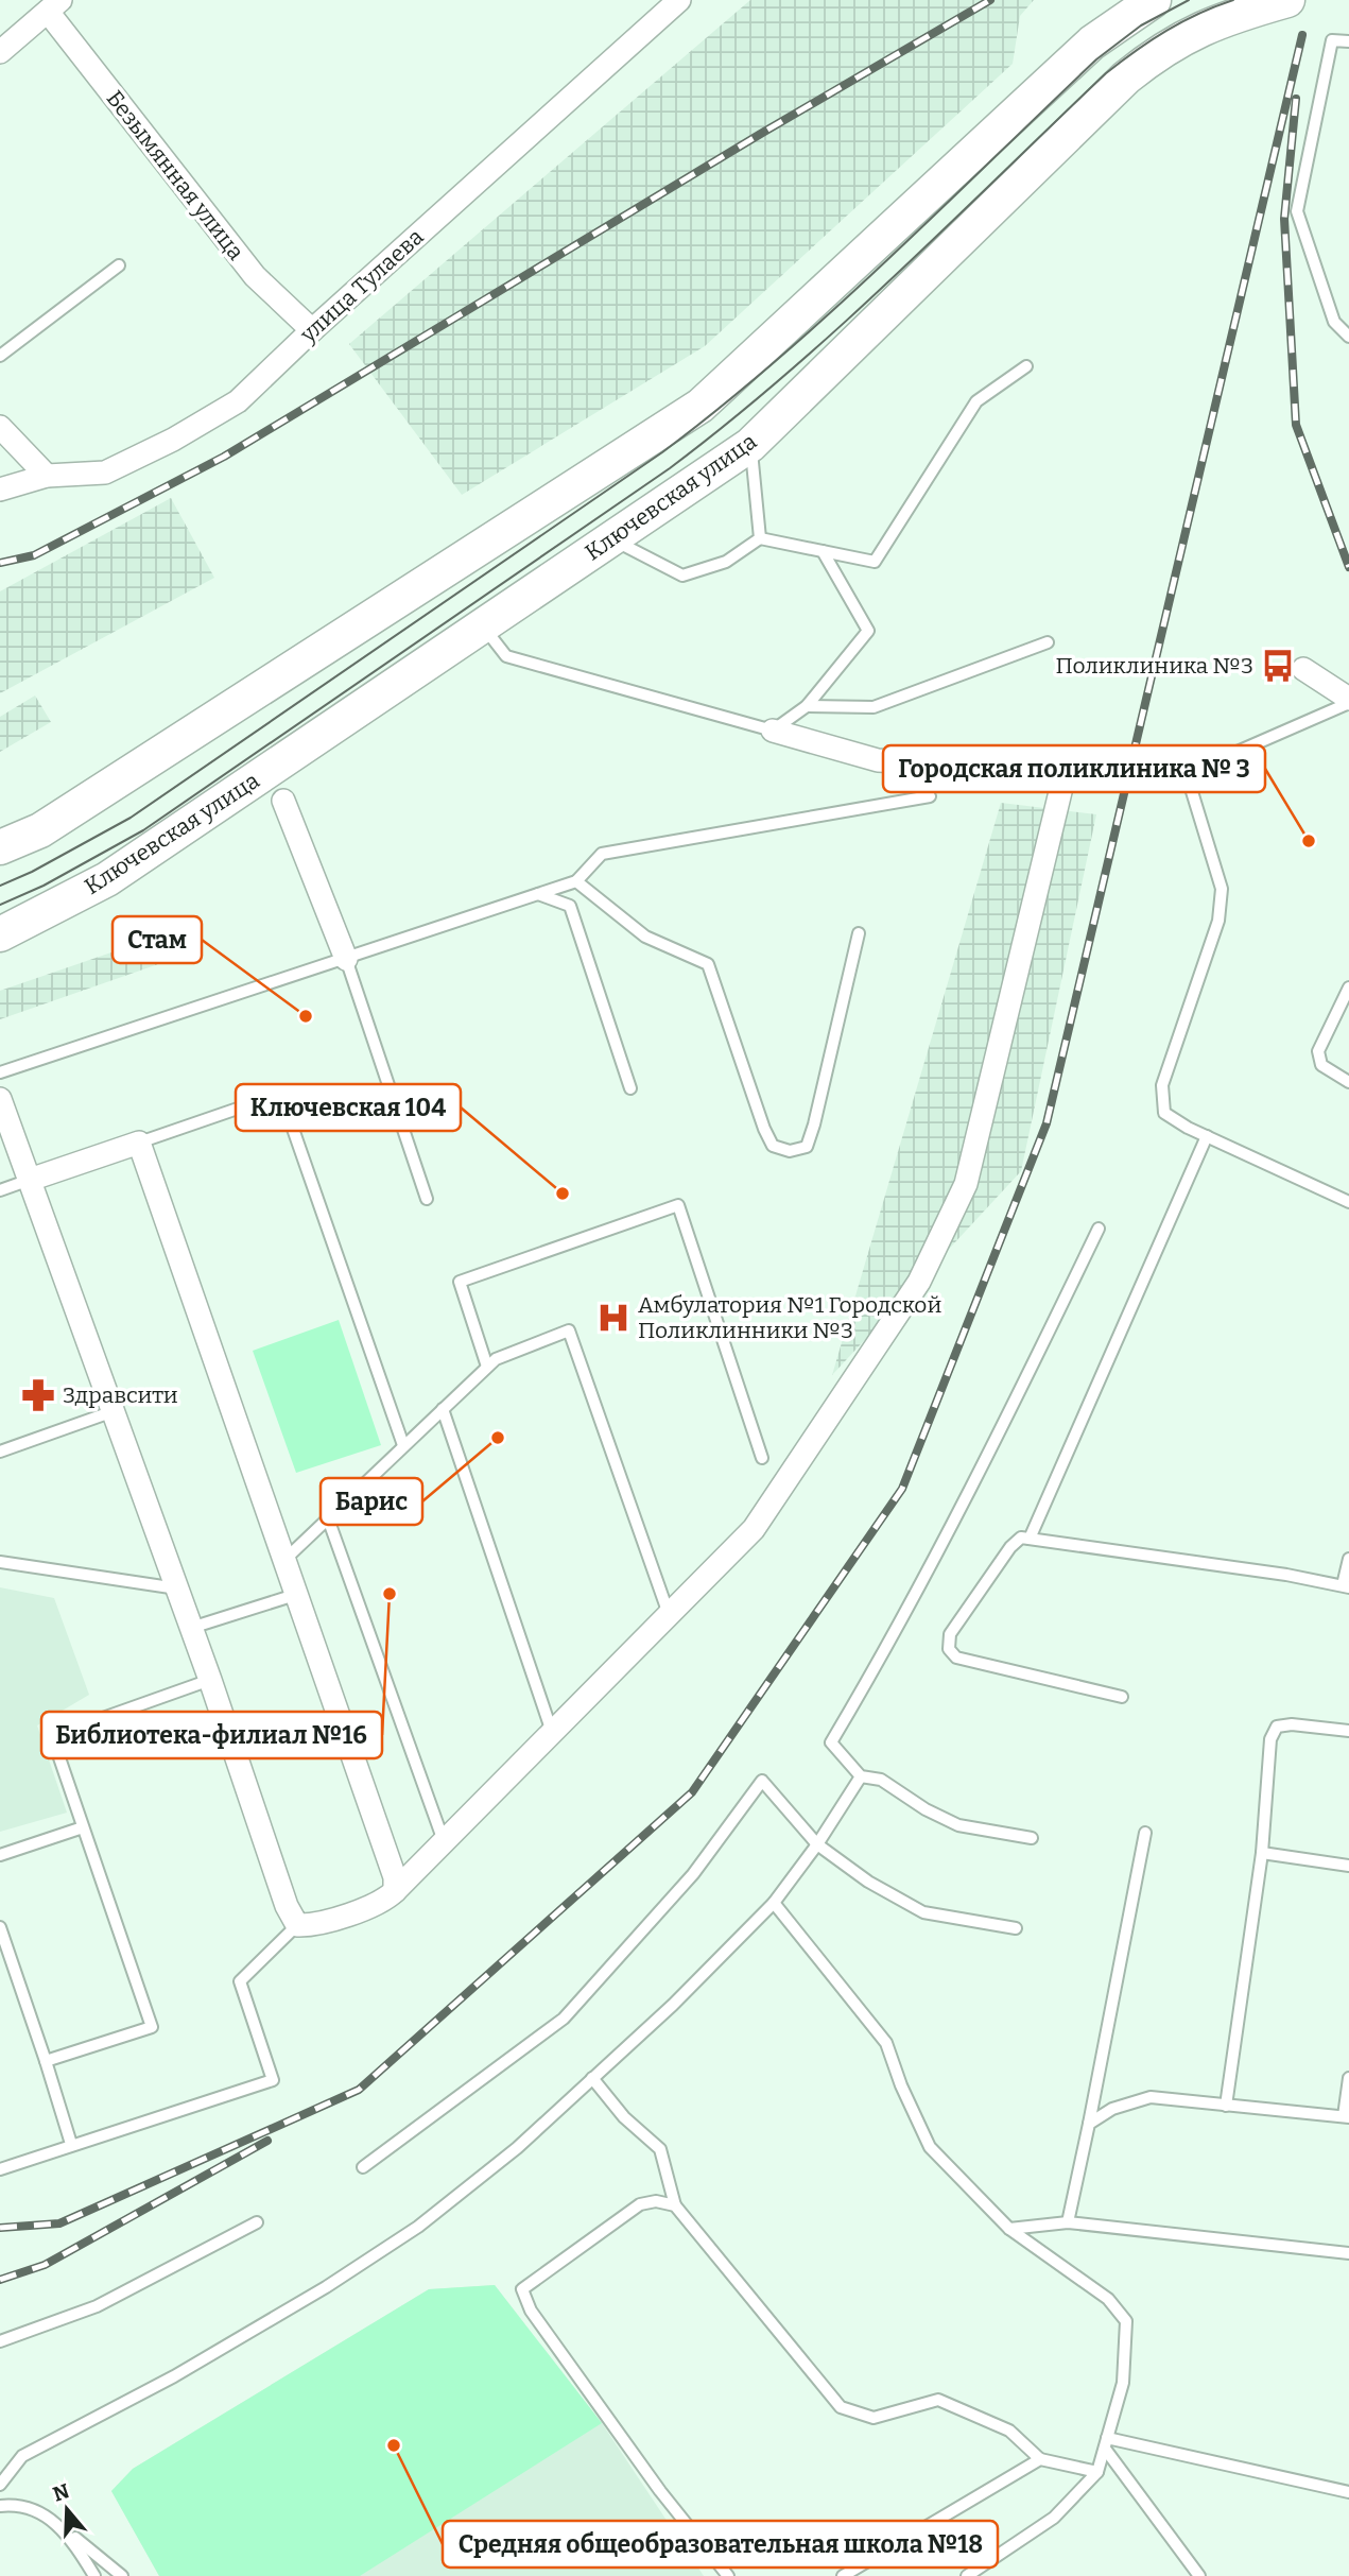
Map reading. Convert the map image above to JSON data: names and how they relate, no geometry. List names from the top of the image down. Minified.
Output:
{"streets":{"main road":["Ключевская улица"],"street":["Безымянная улица","улица Тулаева"]},"crossings":[["Безымянная улица","улица Тулаева"]],"places":{"bus stop":["Поликлиника №3"],"other":["Городская поликлиника № 3","Стам","Ключевская 104","Барис","Библиотека-филиал №16","Средняя общеобразовательная школа №18"],"hospital":["Амбулатория №1 Городской Поликлинники №3"],"pharmacy":["Здравсити"]},"north":"top"}
